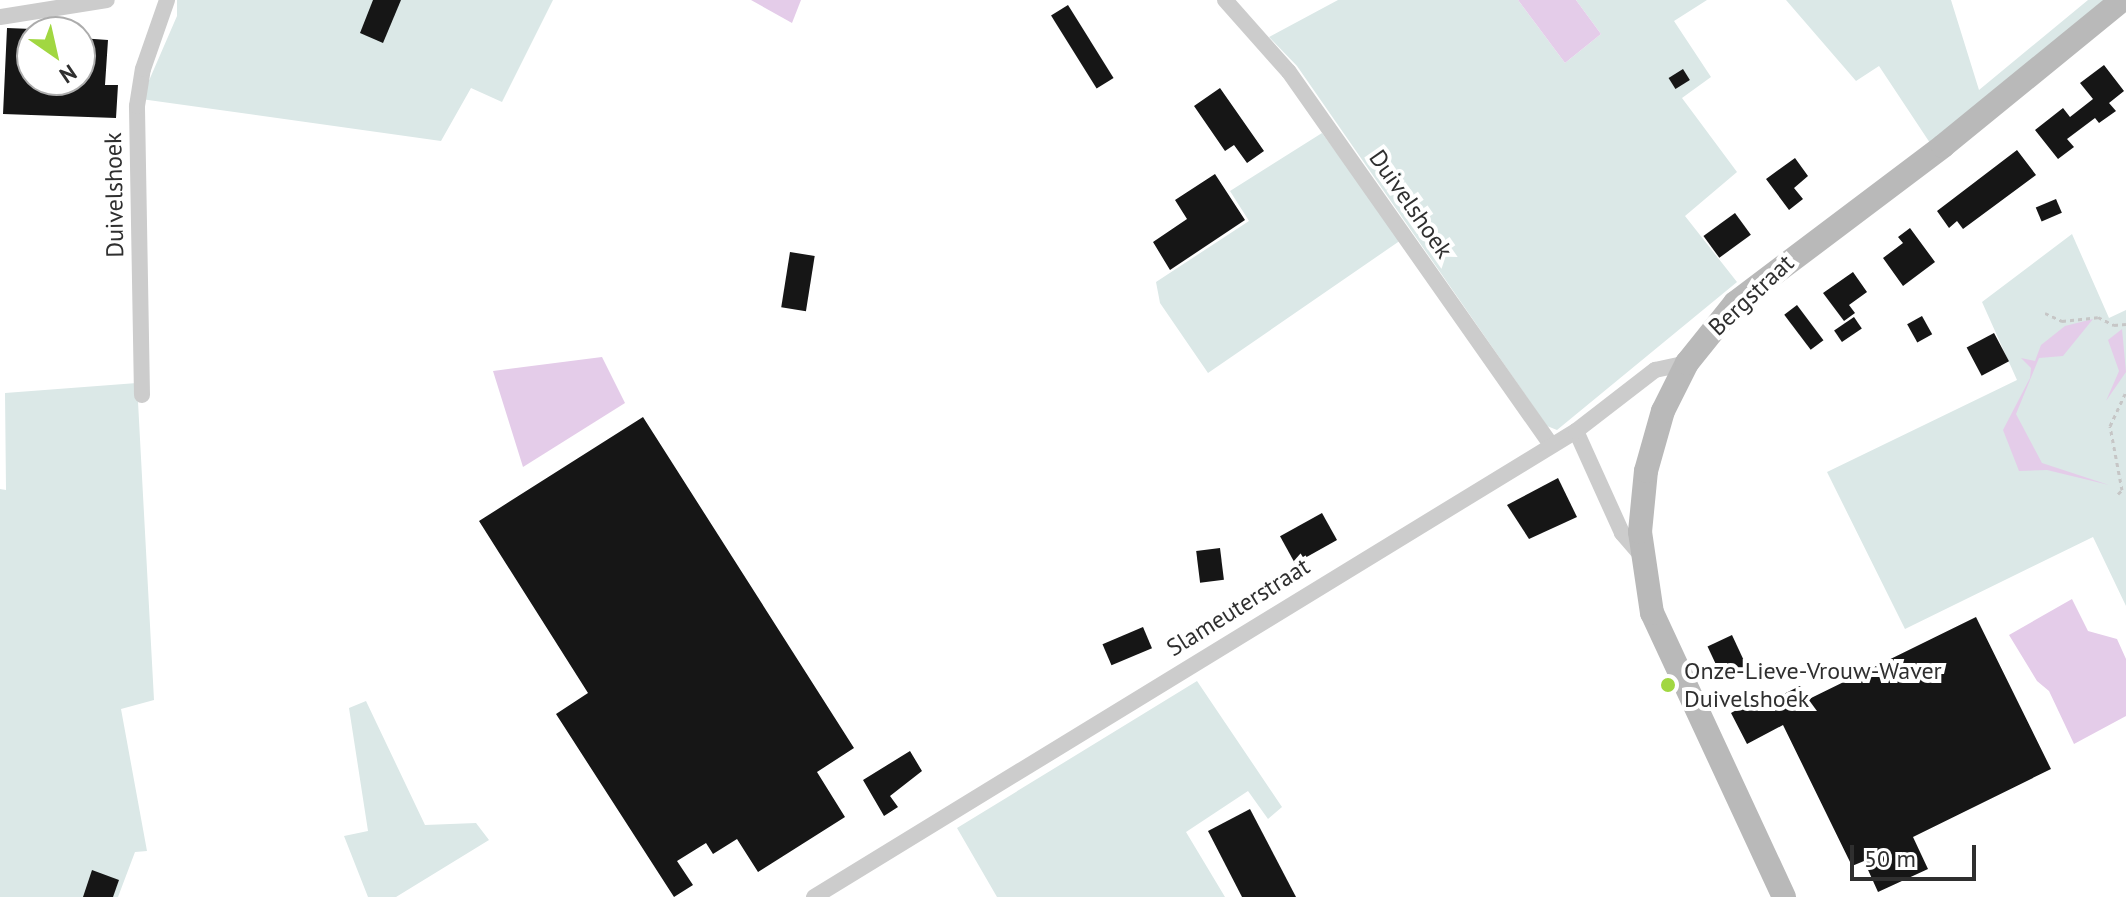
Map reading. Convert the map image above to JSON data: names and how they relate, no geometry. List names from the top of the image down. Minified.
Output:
{"streets":{"street":["Duivelshoek","Bergstraat","Slameuterstraat"]},"crossings":[["Duivelshoek","Slameuterstraat"],["Bergstraat","Slameuterstraat"]],"places":["Onze-Lieve-Vrouw-Waver Duivelshoek"],"scale_bar":"50 m","north":"bottom right"}
